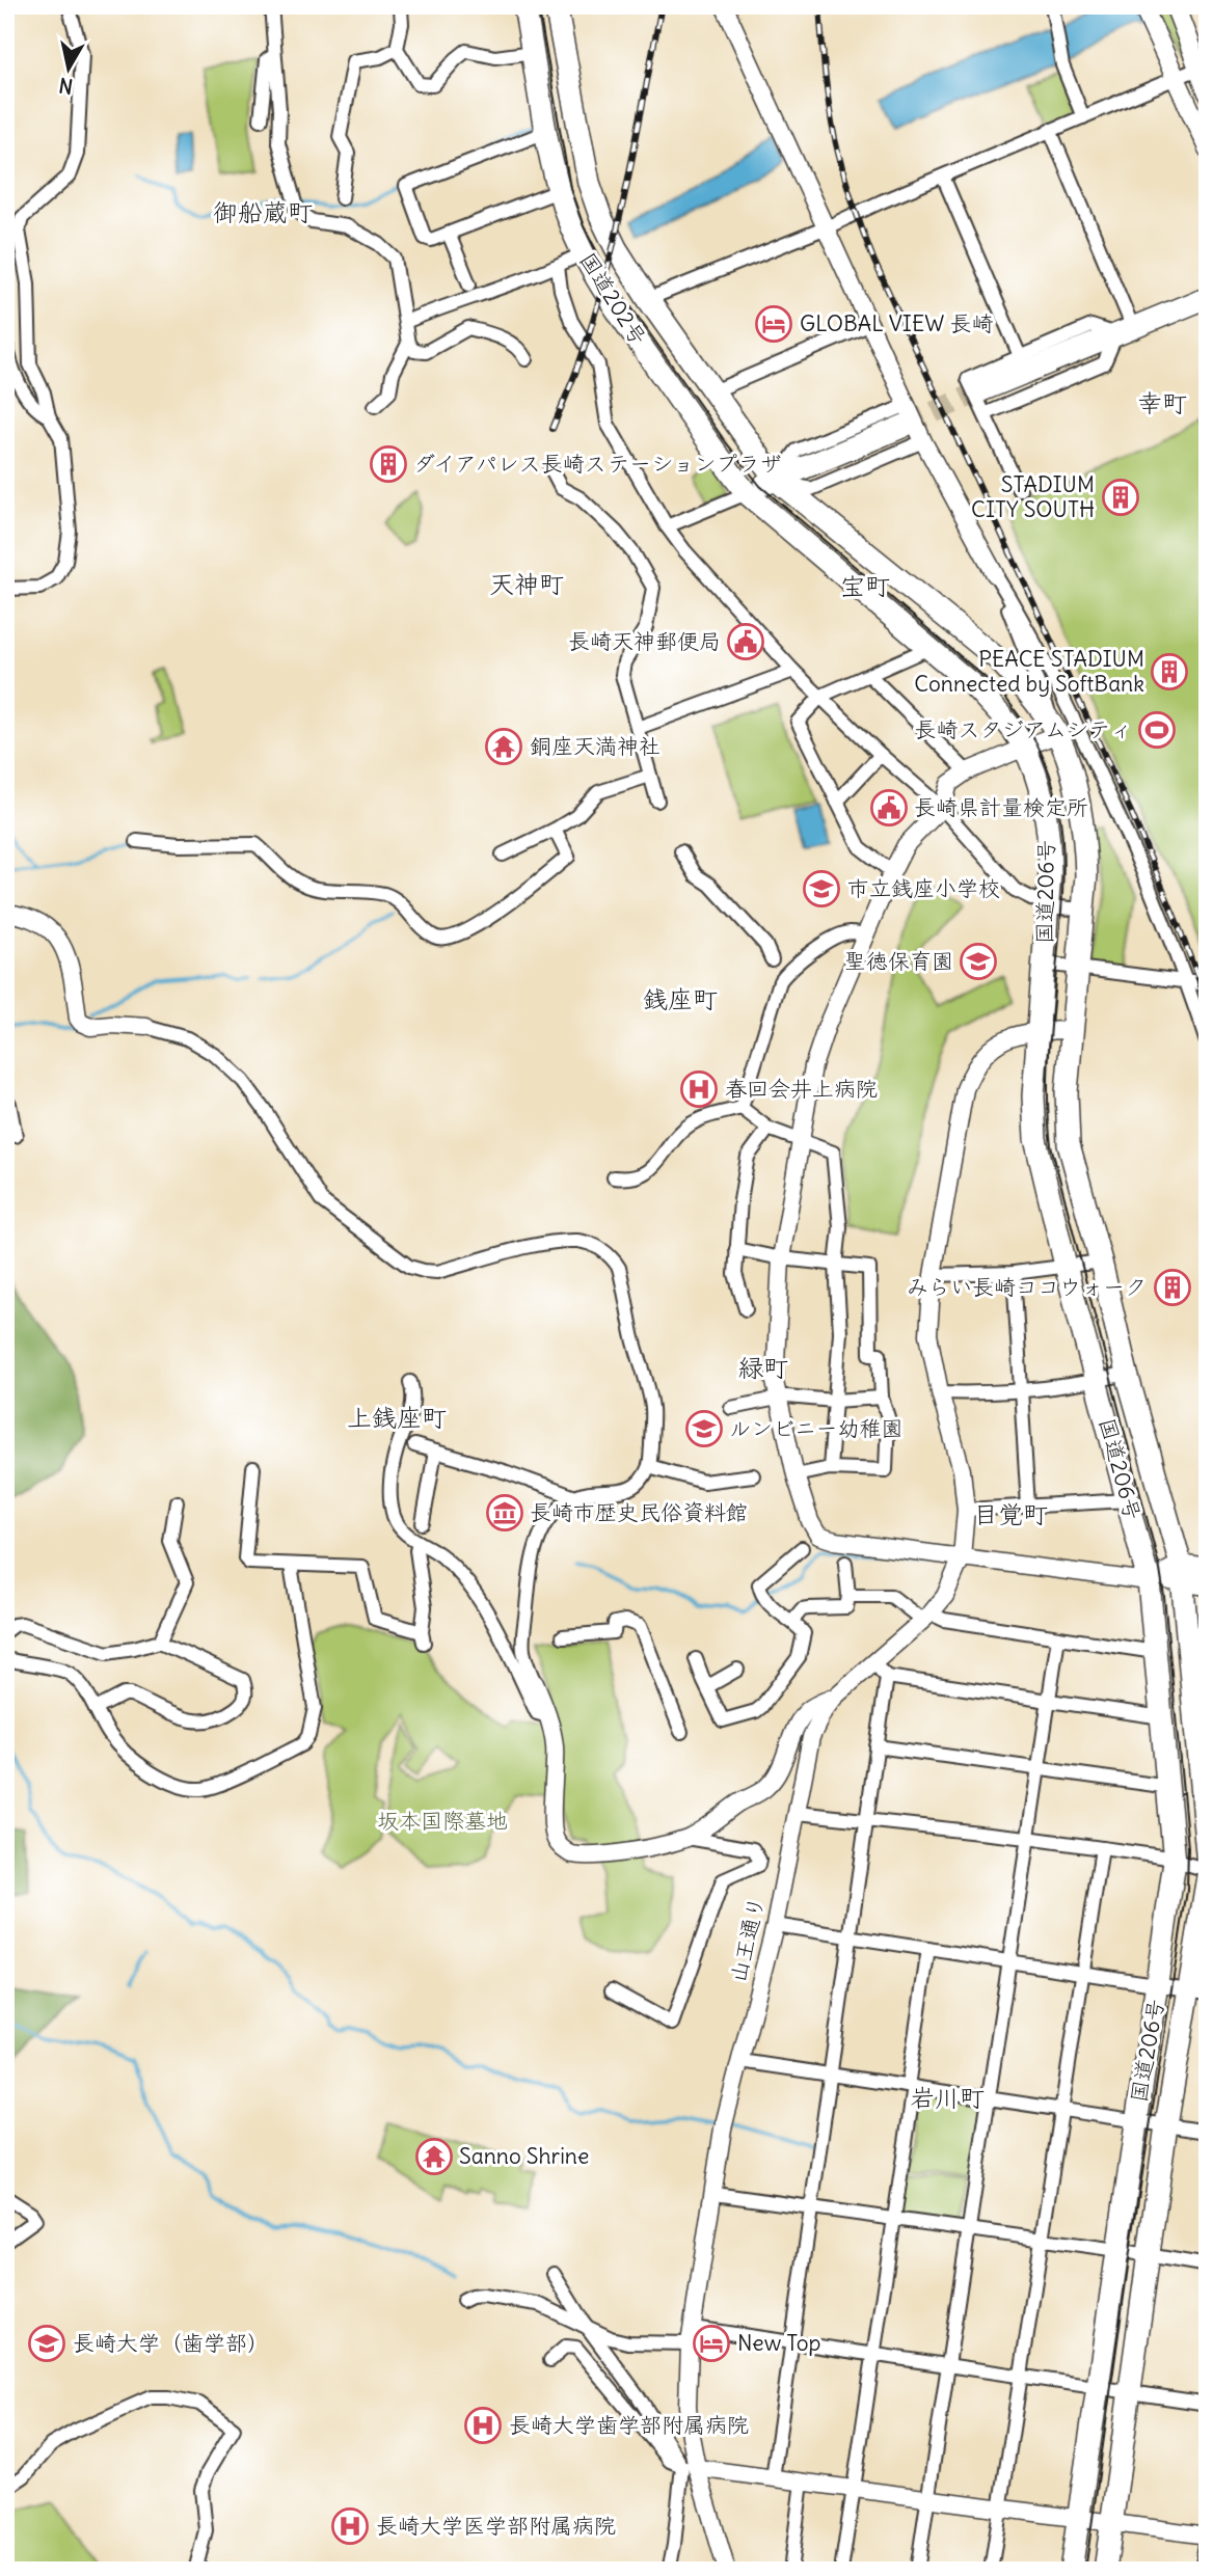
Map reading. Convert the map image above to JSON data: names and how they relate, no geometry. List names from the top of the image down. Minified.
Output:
{"streets":{"highway":["国道202号","国道206号"],"street":["山王通り"]},"crossings":[["国道202号","国道206号"],["国道206号","山王通り"]],"districts":["御船蔵町","幸町","天神町","宝町","銭座町","緑町","上銭座町","目覚町","岩川町"],"parks":["坂本国際墓地"],"places":{"hotel":["GLOBAL VIEW 長崎","New Top"],"building":["ダイアパレス長崎ステーションプラザ","STADIUM CITY SOUTH","PEACE STADIUM Connected by SoftBank","みらい長崎ココウォーク"],"public building":["長崎天神郵便局","長崎県計量検定所"],"sports":["長崎スタジアムシティ"],"temple":["銅座天満神社","Sanno Shrine"],"school or university":["市立銭座小学校","聖徳保育園","ルンビニー幼稚園","長崎大学（歯学部）"],"hospital":["春回会井上病院","長崎大学歯学部附属病院","長崎大学医学部附属病院"],"museum":["長崎市歴史民俗資料館"]},"north":"bottom"}
